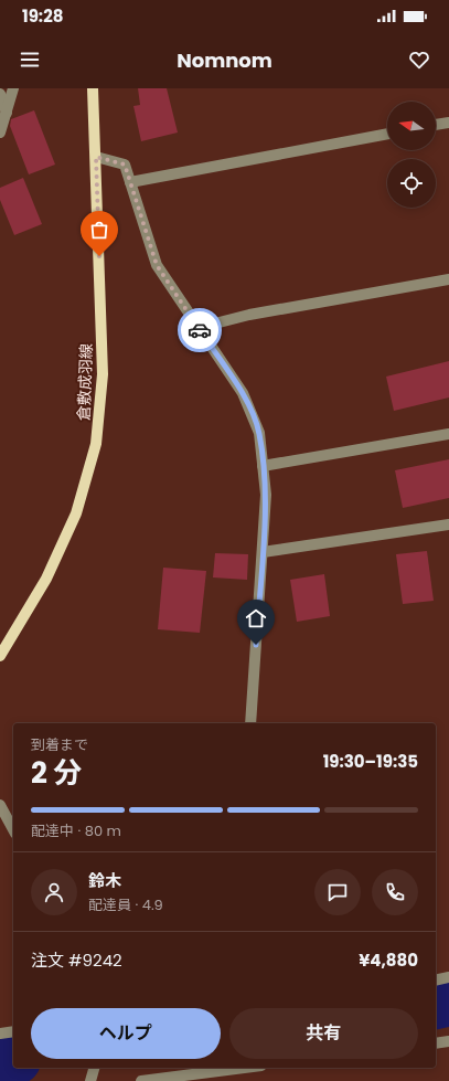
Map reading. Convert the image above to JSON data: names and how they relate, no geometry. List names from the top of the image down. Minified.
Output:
{"streets":{"main road":["倉敷成羽線"]},"north":"left","page":{"status":"19:28","header":"Nomnom","heading":["2 分","到着まで","19:30–19:35"],"panel":["鈴木","配達員 · 4.9","注文 #9242","¥4,880"],"bar":"配達中 · 80 m","buttons":["ヘルプ","共有"]}}
